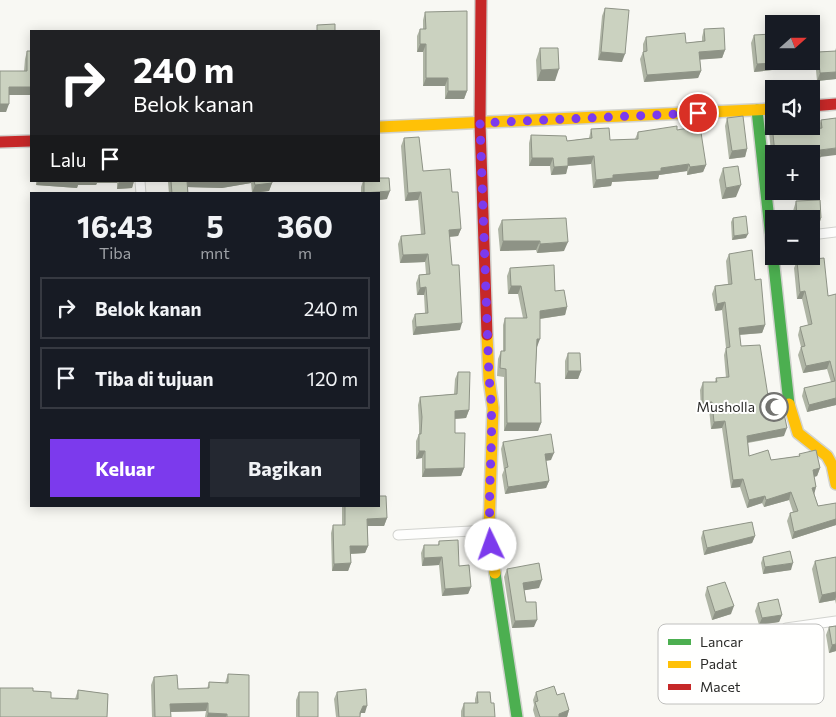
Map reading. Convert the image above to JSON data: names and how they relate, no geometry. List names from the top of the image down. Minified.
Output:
{"places":{"mosque":["Musholla"]},"legend":["Lancar","Padat","Macet"],"north":"right","page":{"map_buttons":["+","−"],"turn":["240 m","Belok kanan"],"then":"Lalu","eta":["16:43","Tiba","5","mnt","360","m"],"list":[{"name":"Belok kanan","value":"240 m"},{"name":"Tiba di tujuan","value":"120 m"}],"buttons":["Keluar","Bagikan"]}}
